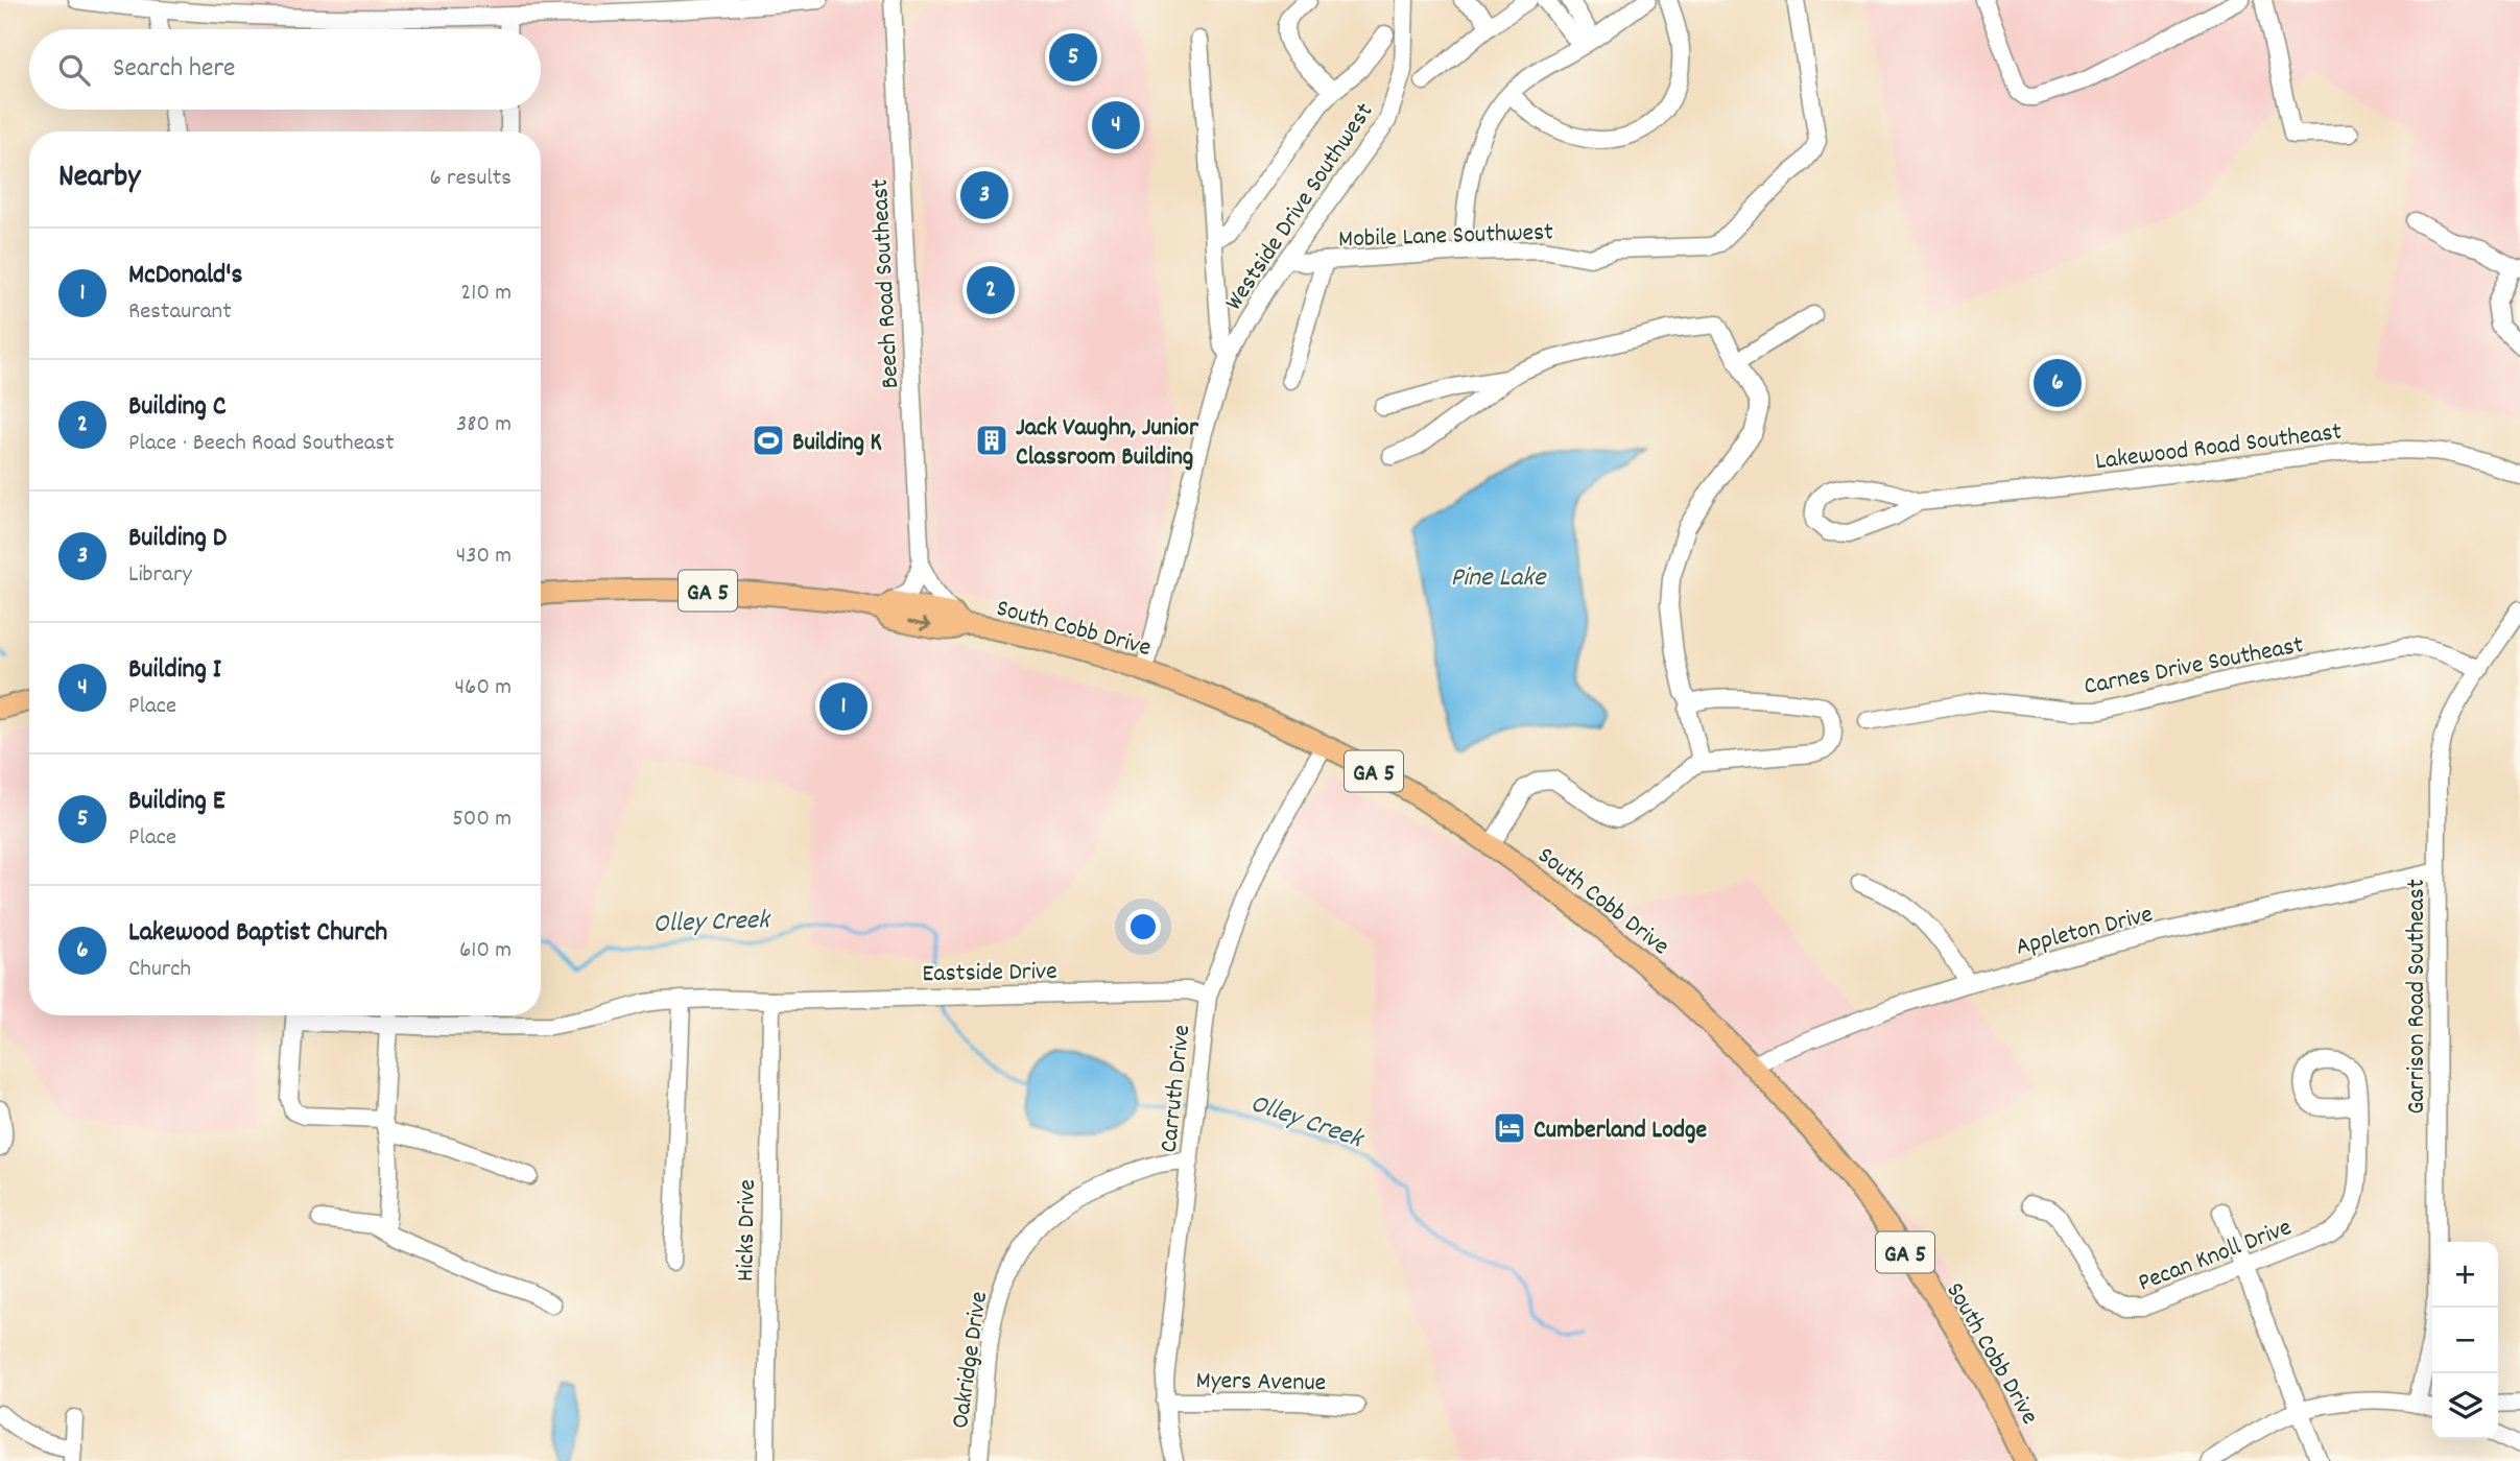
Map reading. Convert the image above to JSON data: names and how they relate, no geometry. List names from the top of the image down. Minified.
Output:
{"streets":{"main road":["GA 5","South Cobb Drive"],"street":["Westside Drive Southwest","Mobile Lane Southwest","Beech Road Southeast","Lakewood Road Southeast","Carnes Drive Southeast","Appleton Drive","Eastside Drive","Garrison Road Southeast","Carruth Drive","Hicks Drive","Pecan Knoll Drive","Oakridge Drive","Myers Avenue"]},"crossings":[["Westside Drive Southwest","Mobile Lane Southwest"],["Westside Drive Southwest","South Cobb Drive"],["Beech Road Southeast","South Cobb Drive"],["South Cobb Drive","Appleton Drive"],["South Cobb Drive","Carruth Drive"],["Carnes Drive Southeast","Garrison Road Southeast"],["Appleton Drive","Garrison Road Southeast"],["Eastside Drive","Carruth Drive"],["Eastside Drive","Hicks Drive"],["Carruth Drive","Oakridge Drive"],["Carruth Drive","Myers Avenue"]],"water":["Pine Lake","Olley Creek"],"places":{"sports":["Building K"],"building":["Jack Vaughn, Junior Classroom Building"],"hotel":["Cumberland Lodge"]},"page":{"pins":["5","4","3","2","6","1"],"search":"Search here","heading":["Nearby","6 results"],"list":[{"mark":"1","name":"McDonald's","note":"Restaurant","value":"210 m"},{"mark":"2","name":"Building C","note":"Place · Beech Road Southeast","value":"380 m"},{"mark":"3","name":"Building D","note":"Library","value":"430 m"},{"mark":"4","name":"Building I","note":"Place","value":"460 m"},{"mark":"5","name":"Building E","note":"Place","value":"500 m"},{"mark":"6","name":"Lakewood Baptist Church","note":"Church","value":"610 m"}],"map_buttons":["+","−"]}}
